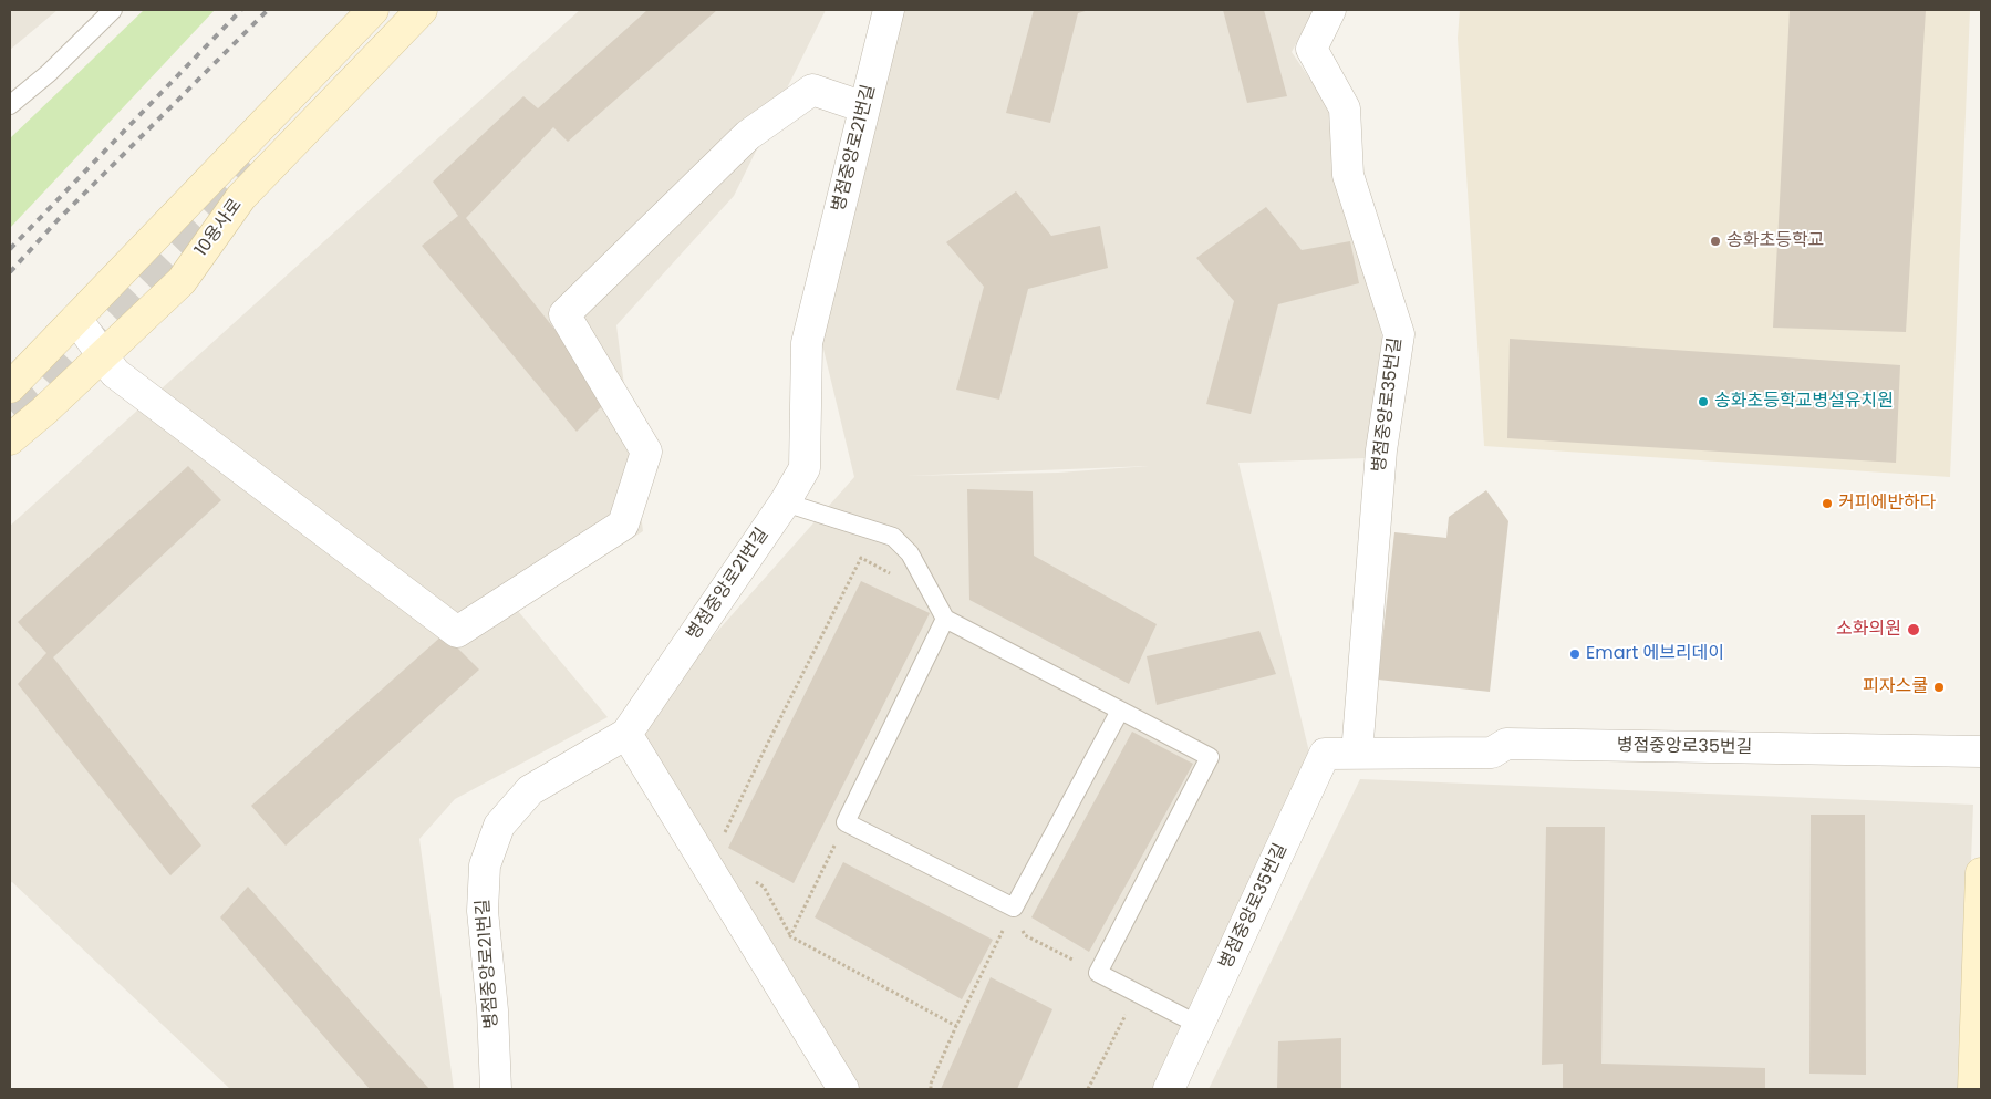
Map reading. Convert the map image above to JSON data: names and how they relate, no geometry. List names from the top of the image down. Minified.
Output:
{"streets":{"street":["병점중앙로21번길","10용사로","병점중앙로35번길"]},"places":["송화초등학교","송화초등학교병설유치원","커피에반하다","소화의원","Emart 에브리데이","피자스쿨"]}
